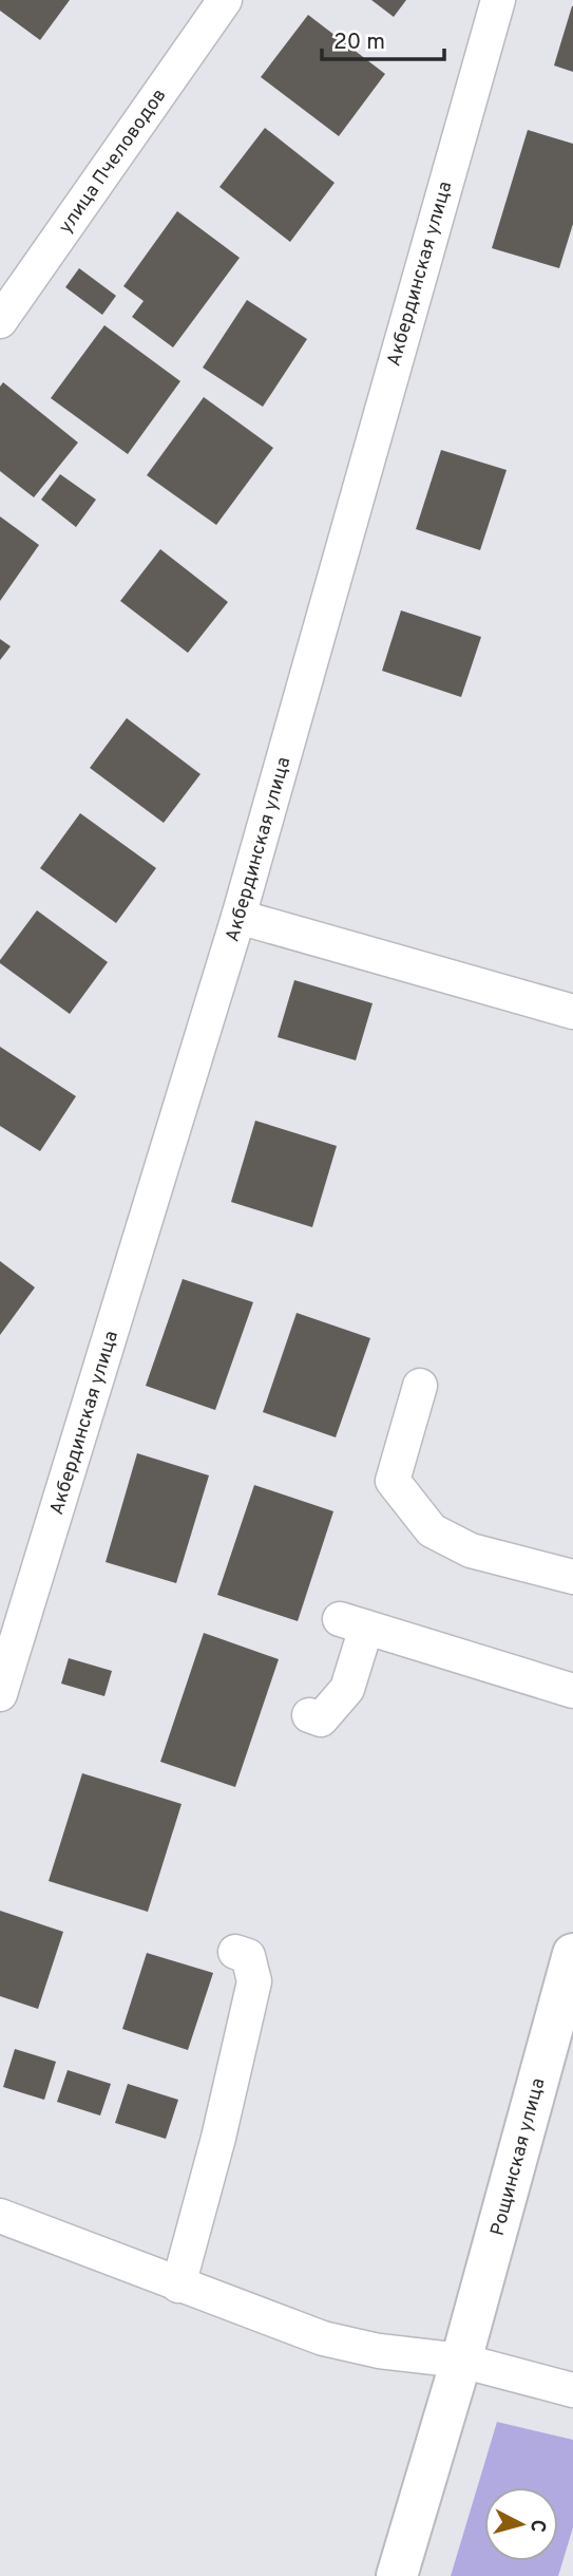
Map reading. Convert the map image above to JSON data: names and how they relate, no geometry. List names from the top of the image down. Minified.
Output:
{"streets":{"street":["улица Пчеловодов","Акбердинская улица","Рощинская улица"]},"scale_bar":"20 m","north":"right"}
